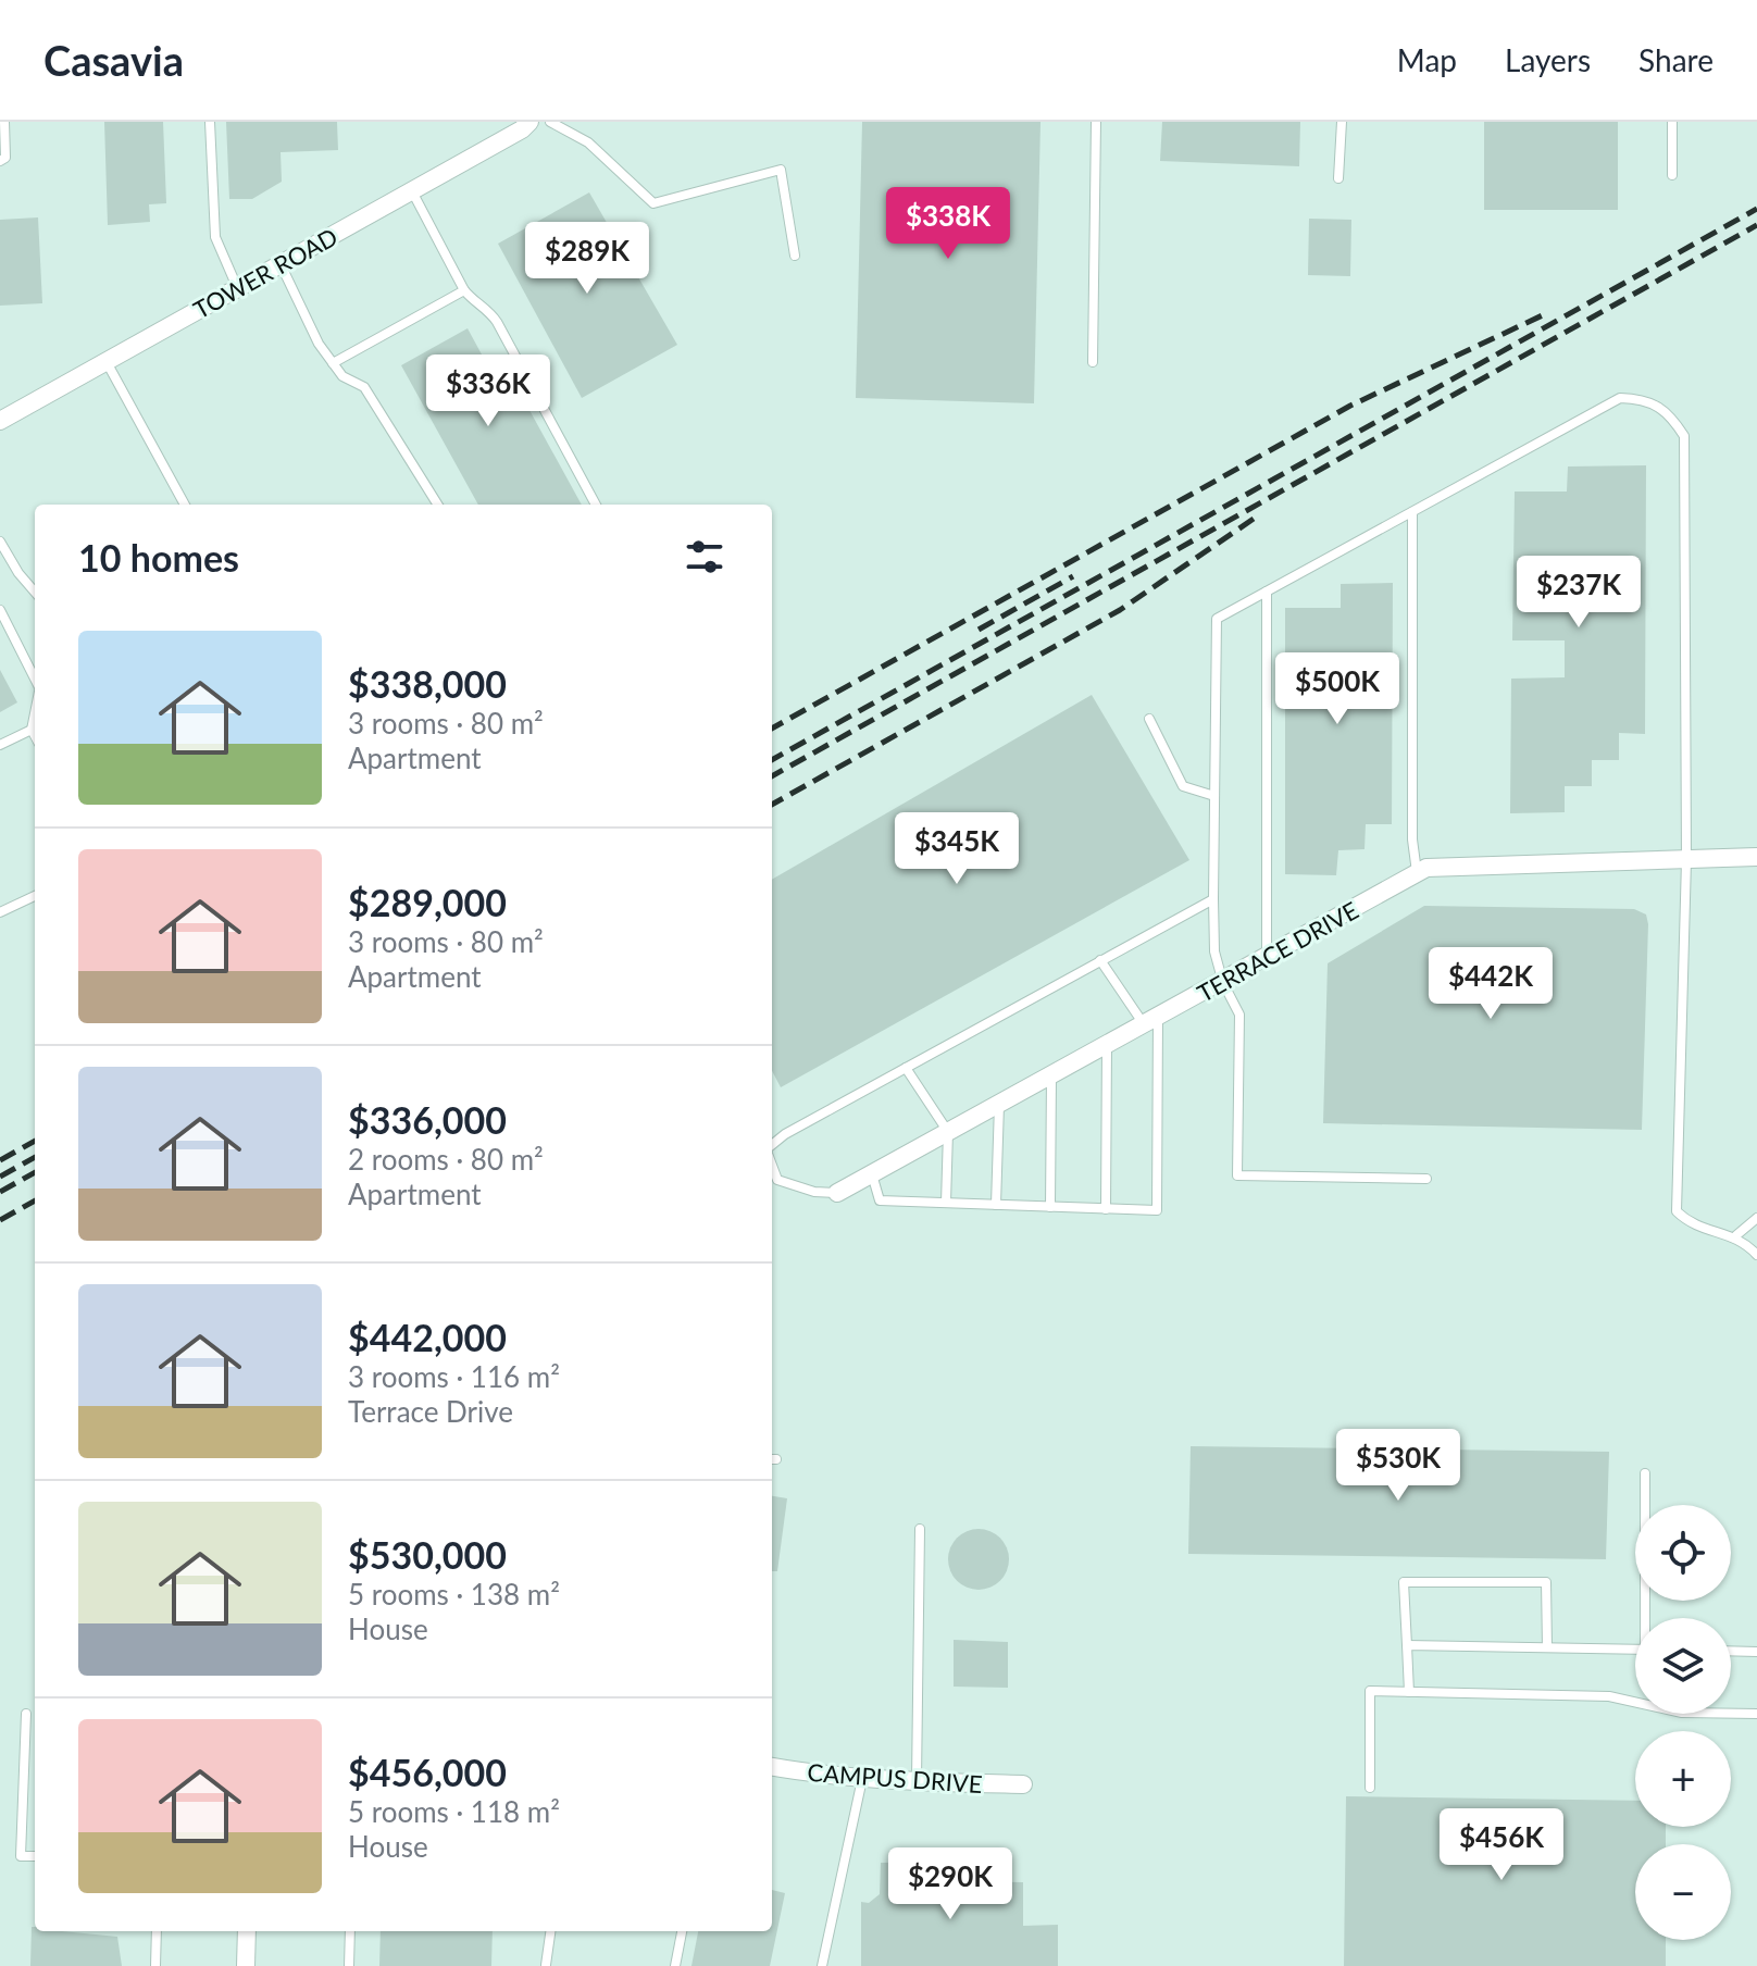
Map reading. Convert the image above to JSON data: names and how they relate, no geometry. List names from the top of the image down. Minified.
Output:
{"streets":{"street":["TOWER ROAD","TERRACE DRIVE","CAMPUS DRIVE"]},"page":{"header":"Casavia","nav":["Map","Layers","Share"],"price":["$338K","$289K","$336K","$237K","$500K","$345K","$442K","$530K","$456K","$290K"],"heading":"10 homes","list":[{"name":"$338,000","note":"3 rooms · 80 m² · Apartment"},{"name":"$289,000","note":"3 rooms · 80 m² · Apartment"},{"name":"$336,000","note":"2 rooms · 80 m² · Apartment"},{"name":"$442,000","note":"3 rooms · 116 m² · Terrace Drive"},{"name":"$530,000","note":"5 rooms · 138 m² · House"},{"name":"$456,000","note":"5 rooms · 118 m² · House"}],"map_buttons":["+","−"]}}
